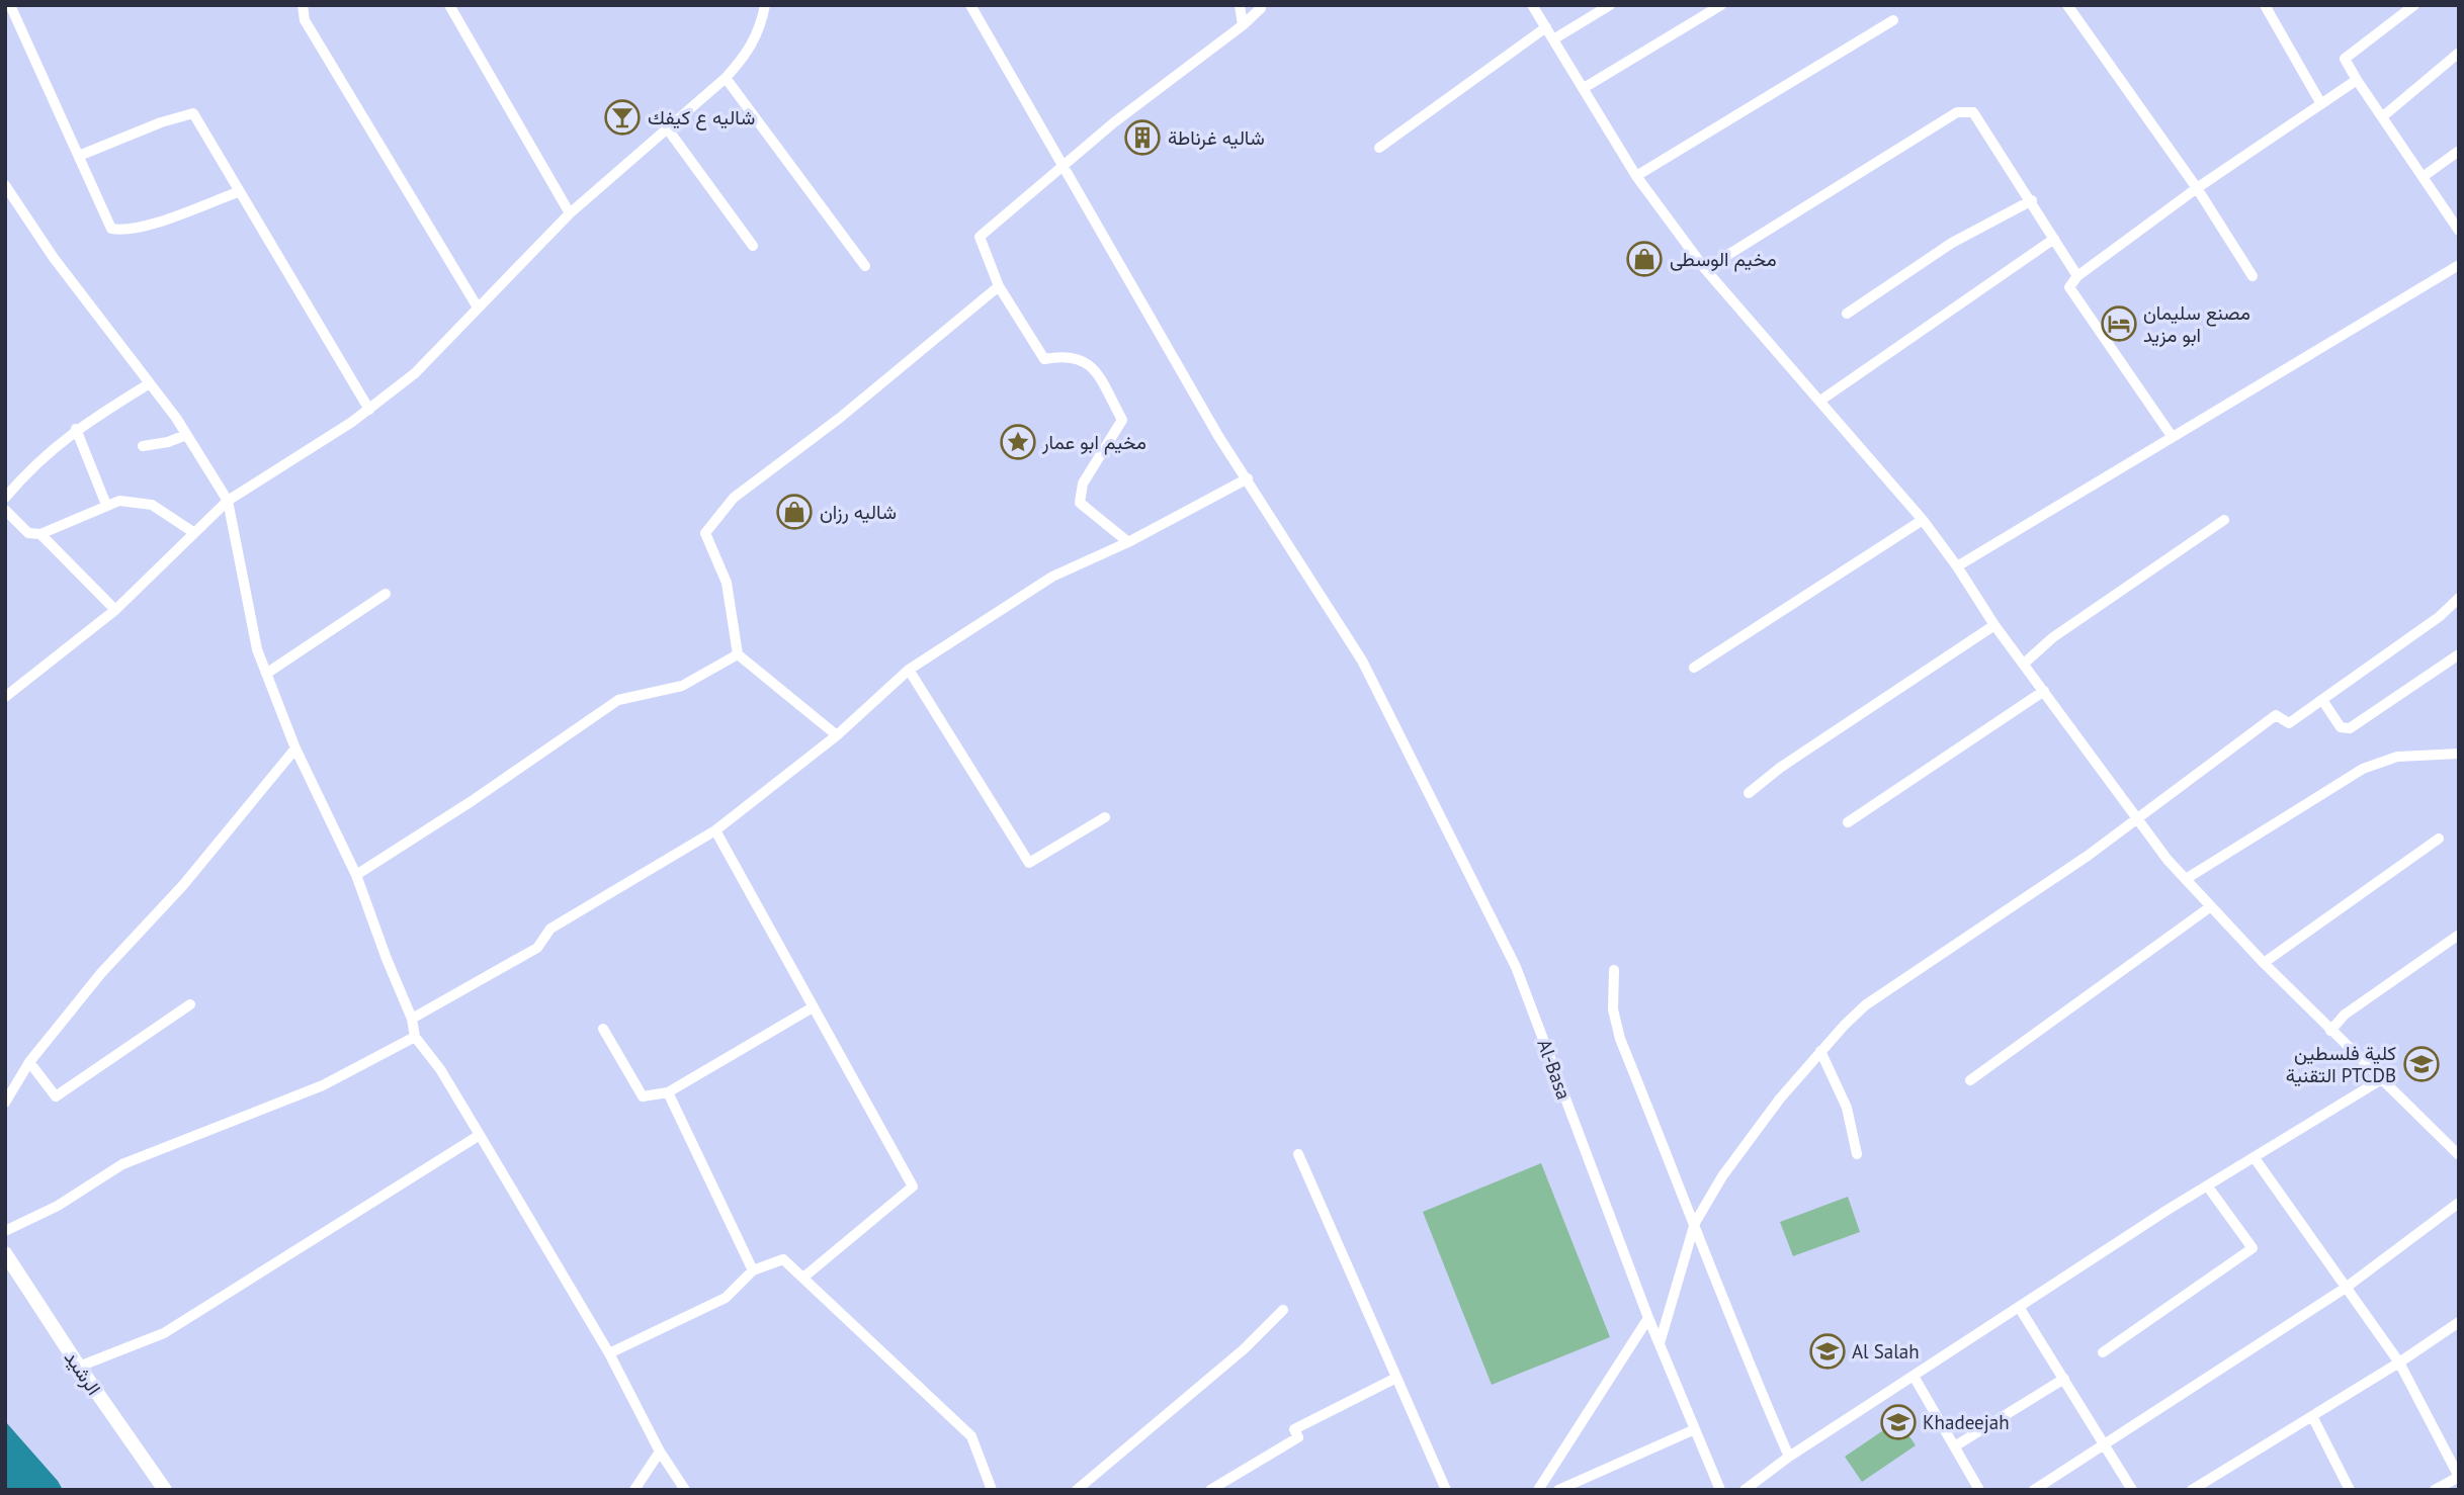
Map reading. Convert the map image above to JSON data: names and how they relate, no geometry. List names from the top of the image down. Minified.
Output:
{"streets":{"main road":["الرشيد"],"street":["Al-Basa"]},"places":{"bar":["شاليه ع كيفك"],"building":["شاليه غرناطة"],"shop":["مخيم الوسطى","شاليه رزان"],"hotel":["مصنع سليمان ابو مزيد"],"place":["مخيم ابو عمار"],"school or university":["كلية فلسطين التقنية PTCDB","Al Salah","Khadeejah"]}}
